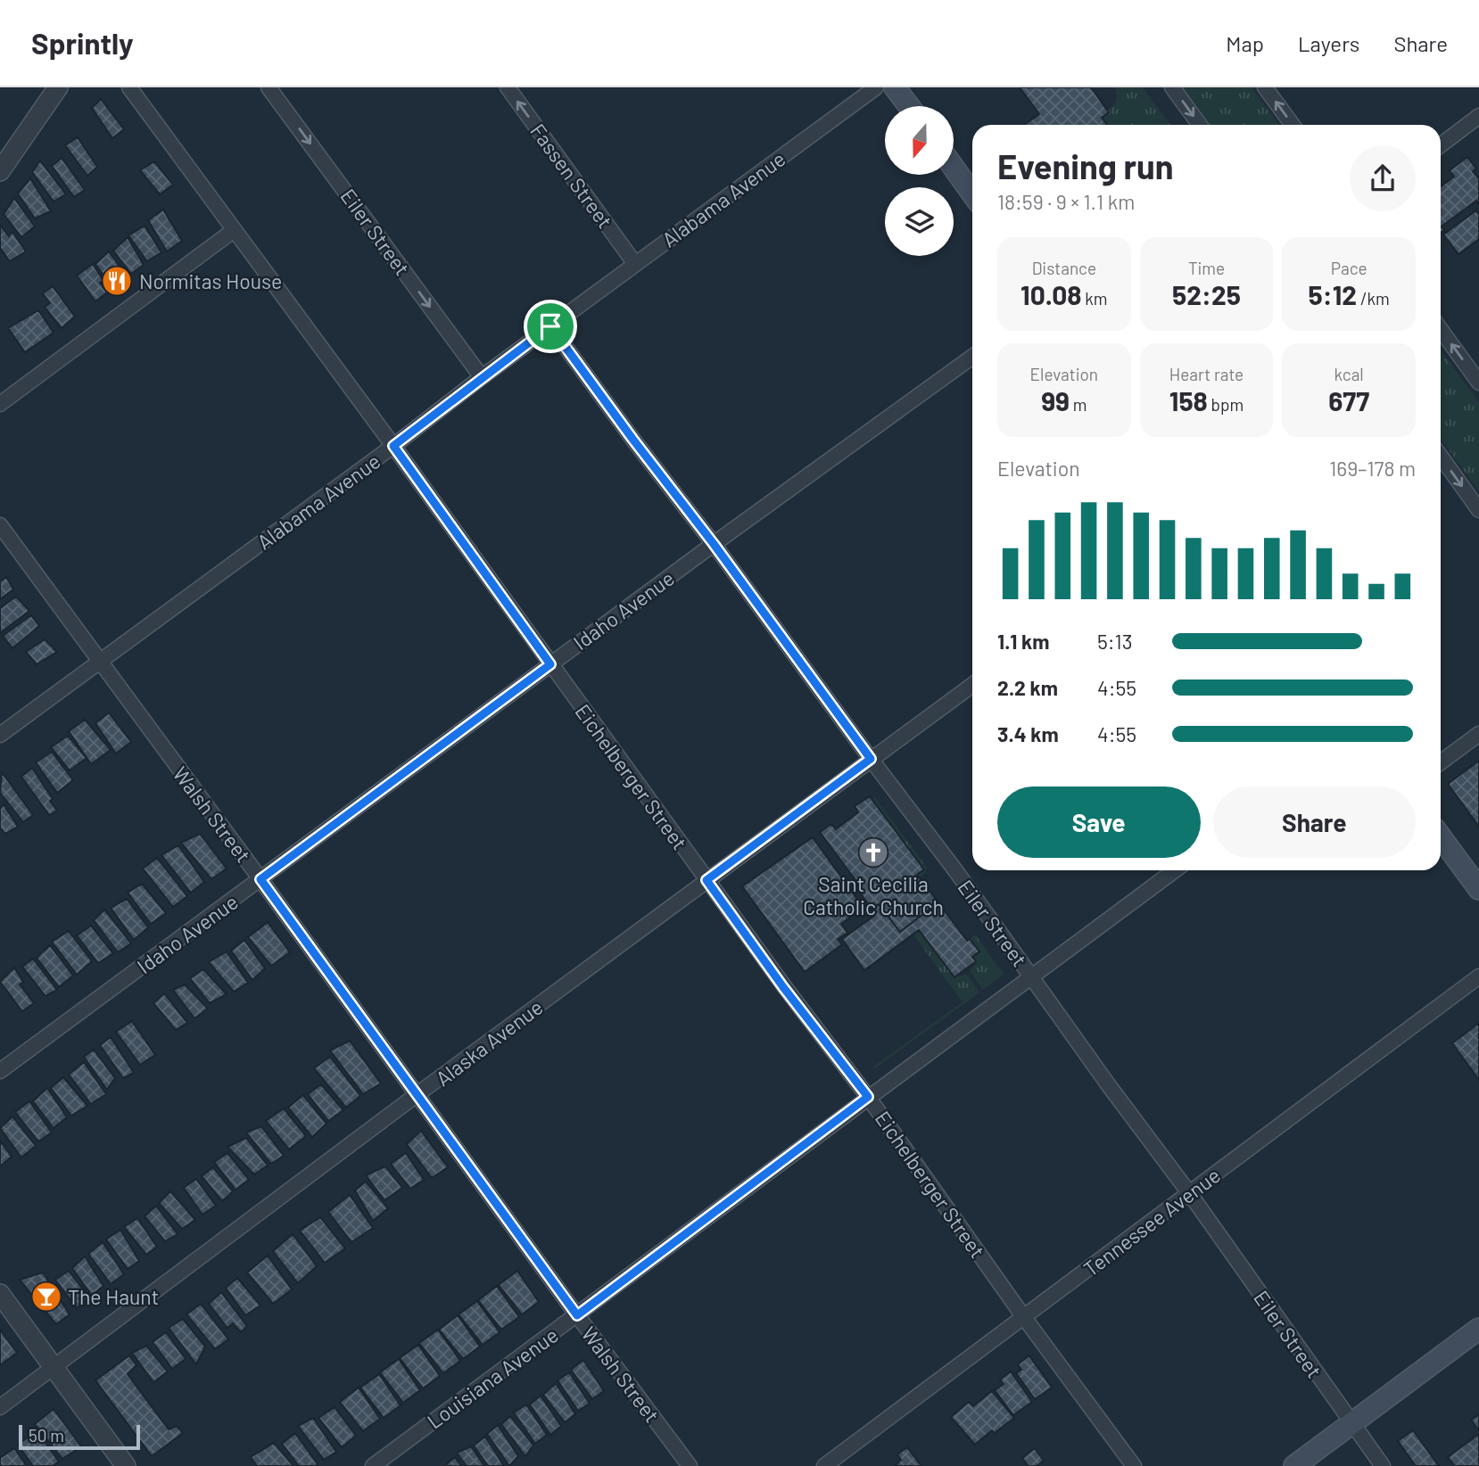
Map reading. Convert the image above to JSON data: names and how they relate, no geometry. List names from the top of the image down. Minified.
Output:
{"streets":{"street":["Fassen Street","Alabama Avenue","Eiler Street","Idaho Avenue","Eichelberger Street","Walsh Street","Alaska Avenue","Tennessee Avenue","Louisiana Avenue"]},"crossings":[["Fassen Street","Alabama Avenue"],["Alabama Avenue","Eiler Street"],["Alabama Avenue","Eichelberger Street"],["Alabama Avenue","Walsh Street"],["Eiler Street","Idaho Avenue"],["Eiler Street","Alaska Avenue"],["Eiler Street","Tennessee Avenue"],["Eiler Street","Louisiana Avenue"],["Idaho Avenue","Eichelberger Street"],["Idaho Avenue","Walsh Street"],["Eichelberger Street","Alaska Avenue"],["Eichelberger Street","Tennessee Avenue"],["Eichelberger Street","Louisiana Avenue"],["Walsh Street","Alaska Avenue"],["Walsh Street","Louisiana Avenue"]],"one_way":["Fassen Street"],"places":{"restaurant":["Normitas House"],"church":["Saint Cecilia Catholic Church"],"bar":["The Haunt"]},"scale_bar":"50 m","north":"bottom","page":{"header":"Sprintly","nav":["Map","Layers","Share"],"heading":["Evening run","18:59 · 9 × 1.1 km"],"stats":[["Distance","10.08 km"],["Time","52:25"],["Pace","5:12 /km"],["Elevation","99 m"],["Heart rate","158 bpm"],["kcal","677"]],"chart":["Elevation","169–178 m"],"list":[{"name":"1.1 km","note":"5:13"},{"name":"2.2 km","note":"4:55"},{"name":"3.4 km","note":"4:55"}],"buttons":["Save","Share"],"scale":"50 m"}}
